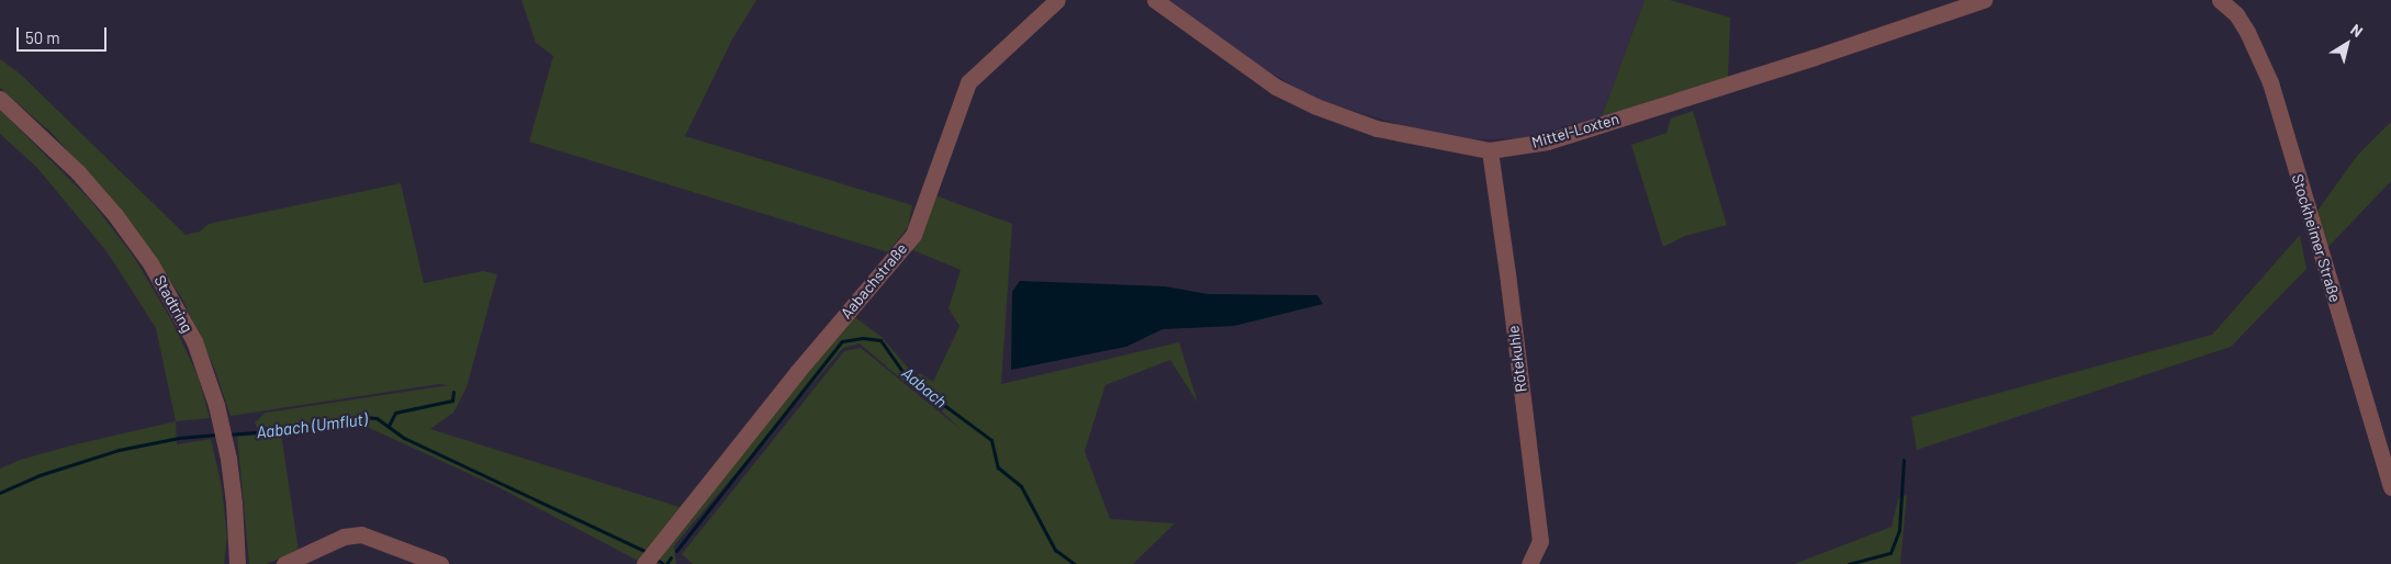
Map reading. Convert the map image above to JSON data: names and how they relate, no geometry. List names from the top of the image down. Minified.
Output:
{"streets":{"street":["Mittel-Loxten","Stockheimer Straße","Aabachstraße","Stadtring","Rötekuhle"]},"crossings":[["Mittel-Loxten","Rötekuhle"]],"water":["Aabach","Aabach (Umflut)"],"scale_bar":"50 m","north":"top right"}
